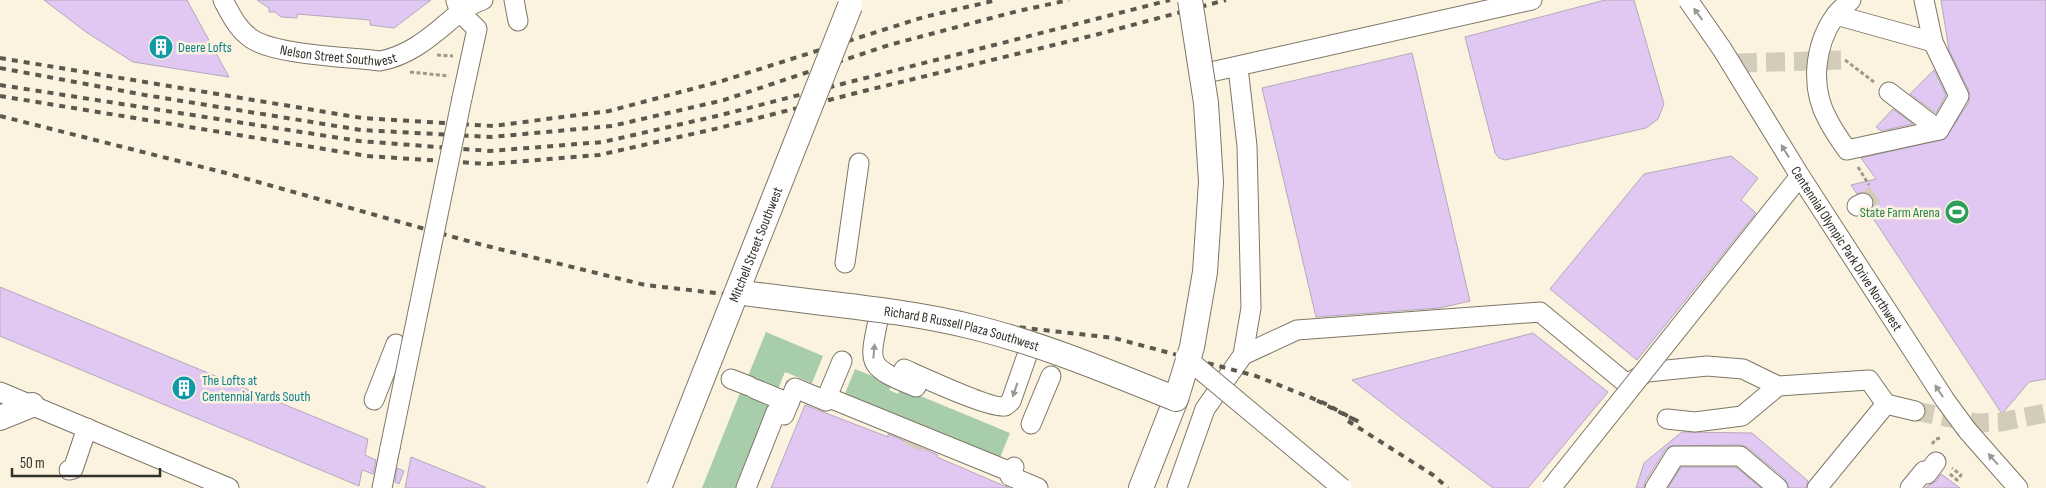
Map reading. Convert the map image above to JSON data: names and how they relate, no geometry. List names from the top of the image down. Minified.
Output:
{"streets":{"main road":["Mitchell Street Southwest","Richard B Russell Plaza Southwest"],"street":["Nelson Street Southwest","Centennial Olympic Park Drive Northwest"]},"crossings":[["Mitchell Street Southwest","Richard B Russell Plaza Southwest"]],"one_way":["Centennial Olympic Park Drive Northwest"],"places":{"building":["Deere Lofts","The Lofts at Centennial Yards South"],"sports":["State Farm Arena"]},"scale_bar":"50 m"}
